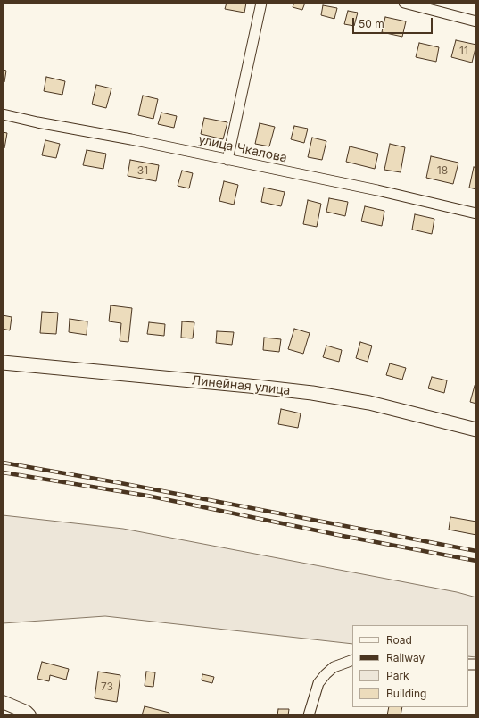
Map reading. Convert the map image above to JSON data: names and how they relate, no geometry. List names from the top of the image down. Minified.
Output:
{"streets":{"main road":["Линейная улица"],"street":["улица Чкалова"]},"house_numbers":["11","31","18","73"],"legend":["Road","Railway","Park","Building"],"scale_bar":"50 m"}
